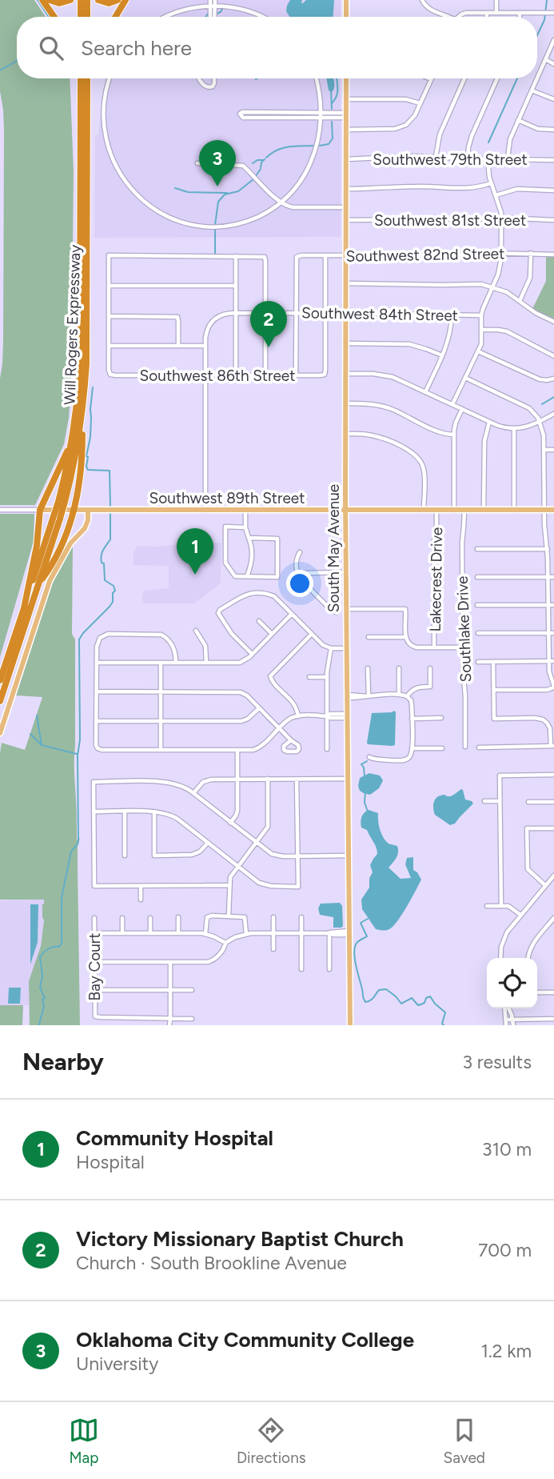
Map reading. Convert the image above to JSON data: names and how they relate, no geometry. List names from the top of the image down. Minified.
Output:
{"streets":{"highway":["Will Rogers Expressway"],"main road":["Southwest 89th Street","South May Avenue"],"street":["Southwest 79th Street","Southwest 81st Street","Southwest 82nd Street","Southwest 84th Street","Southwest 86th Street","Lakecrest Drive","Southlake Drive","Bay Court"]},"crossings":[["Southwest 79th Street","South May Avenue"],["Southwest 81st Street","South May Avenue"],["Southwest 82nd Street","Southwest 84th Street"],["Southwest 82nd Street","South May Avenue"],["Southwest 84th Street","Southwest 86th Street"],["Southwest 84th Street","South May Avenue"],["Southwest 89th Street","South May Avenue"],["Southwest 89th Street","Lakecrest Drive"],["Southwest 89th Street","Southlake Drive"]],"page":{"search":"Search here","pins":["3","2","1"],"heading":["Nearby","3 results"],"list":[{"mark":"1","name":"Community Hospital","note":"Hospital","value":"310 m"},{"mark":"2","name":"Victory Missionary Baptist Church","note":"Church · South Brookline Avenue","value":"700 m"},{"mark":"3","name":"Oklahoma City Community College","note":"University","value":"1.2 km"}],"nav":["Map","Directions","Saved"]}}
